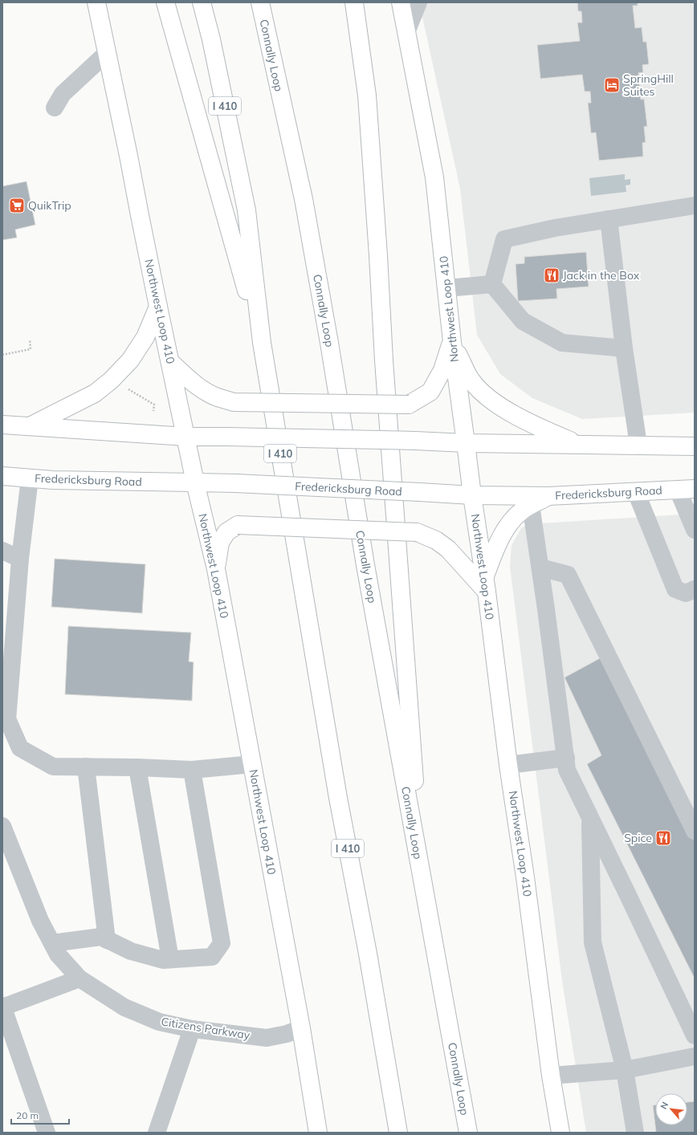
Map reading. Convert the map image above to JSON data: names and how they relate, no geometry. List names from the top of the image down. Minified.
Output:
{"streets":{"main road":["Connally Loop","I 410","Northwest Loop 410","Fredericksburg Road"],"street":["Citizens Parkway"]},"crossings":[["Northwest Loop 410","Fredericksburg Road"],["Northwest Loop 410","Citizens Parkway"]],"places":{"hotel":["SpringHill Suites"],"supermarket":["QuikTrip"],"restaurant":["Jack in the Box","Spice"]},"scale_bar":"20 m","north":"top left"}
